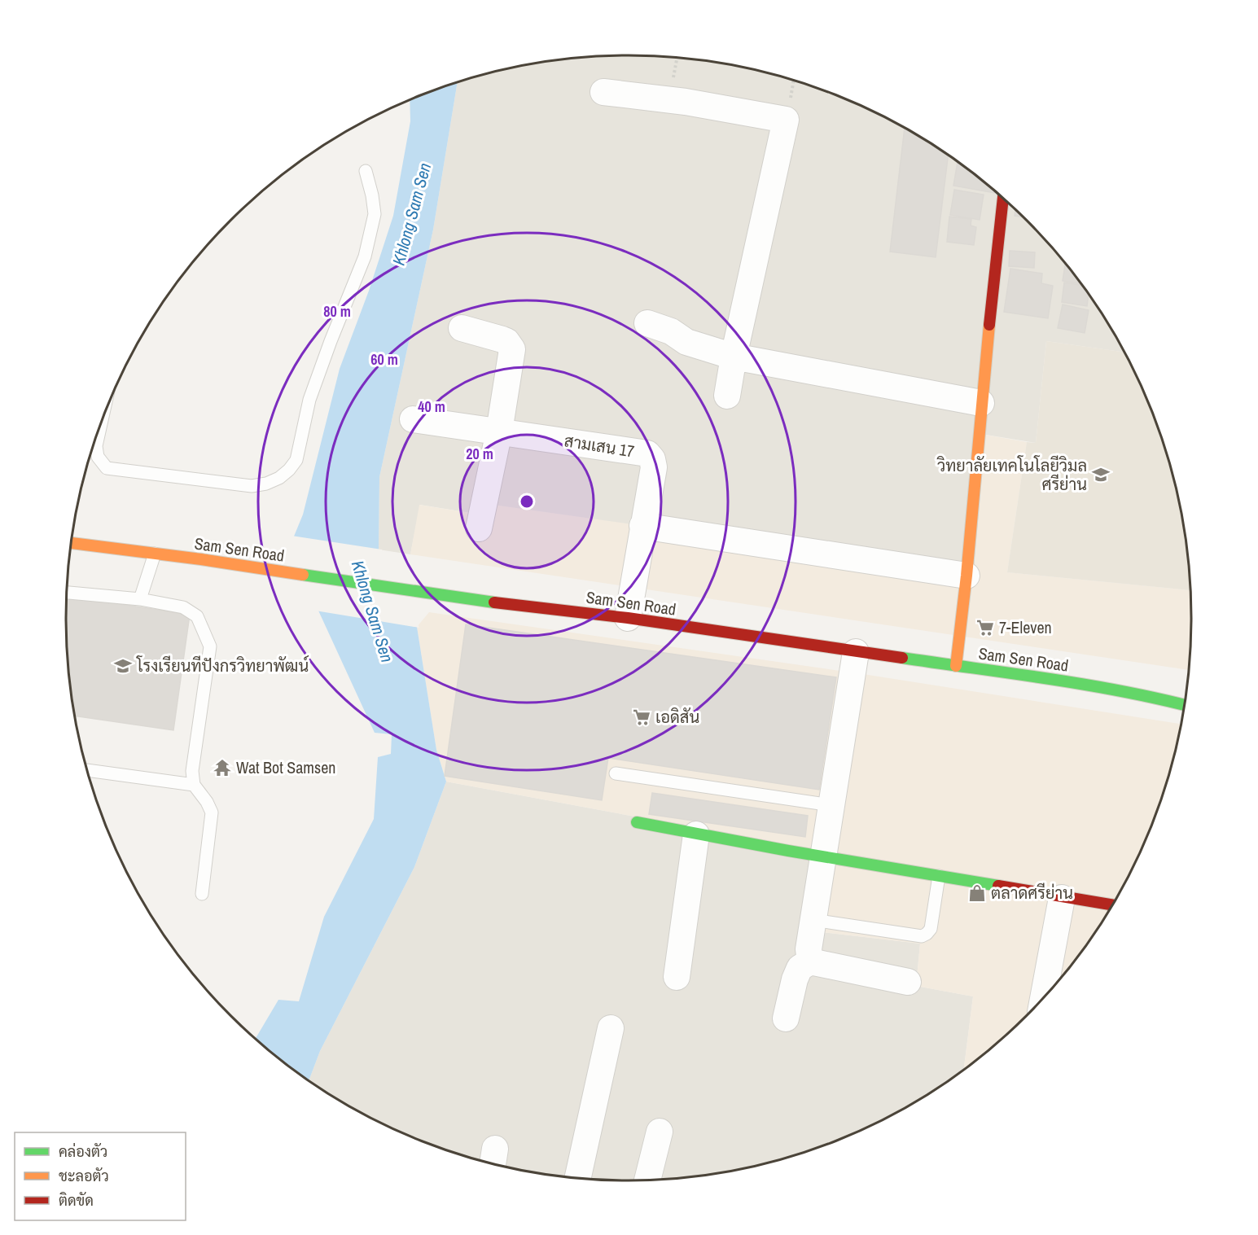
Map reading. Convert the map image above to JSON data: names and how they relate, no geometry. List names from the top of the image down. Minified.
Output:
{"streets":{"main road":["Sam Sen Road"],"street":["สามเสน 17"]},"crossings":[["สามเสน 17","Sam Sen Road"]],"water":["Khlong Sam Sen"],"places":{"school or university":["วิทยาลัยเทคโนโลยีวิมล ศรีย่าน","โรงเรียนทีปังกรวิทยาพัฒน์"],"supermarket":["7-Eleven","เอดิสัน"],"temple":["Wat Bot Samsen"],"shop":["ตลาดศรีย่าน"]},"legend":["คล่องตัว","ชะลอตัว","ติดขัด"],"rings":["80 m","60 m","40 m","20 m"]}
